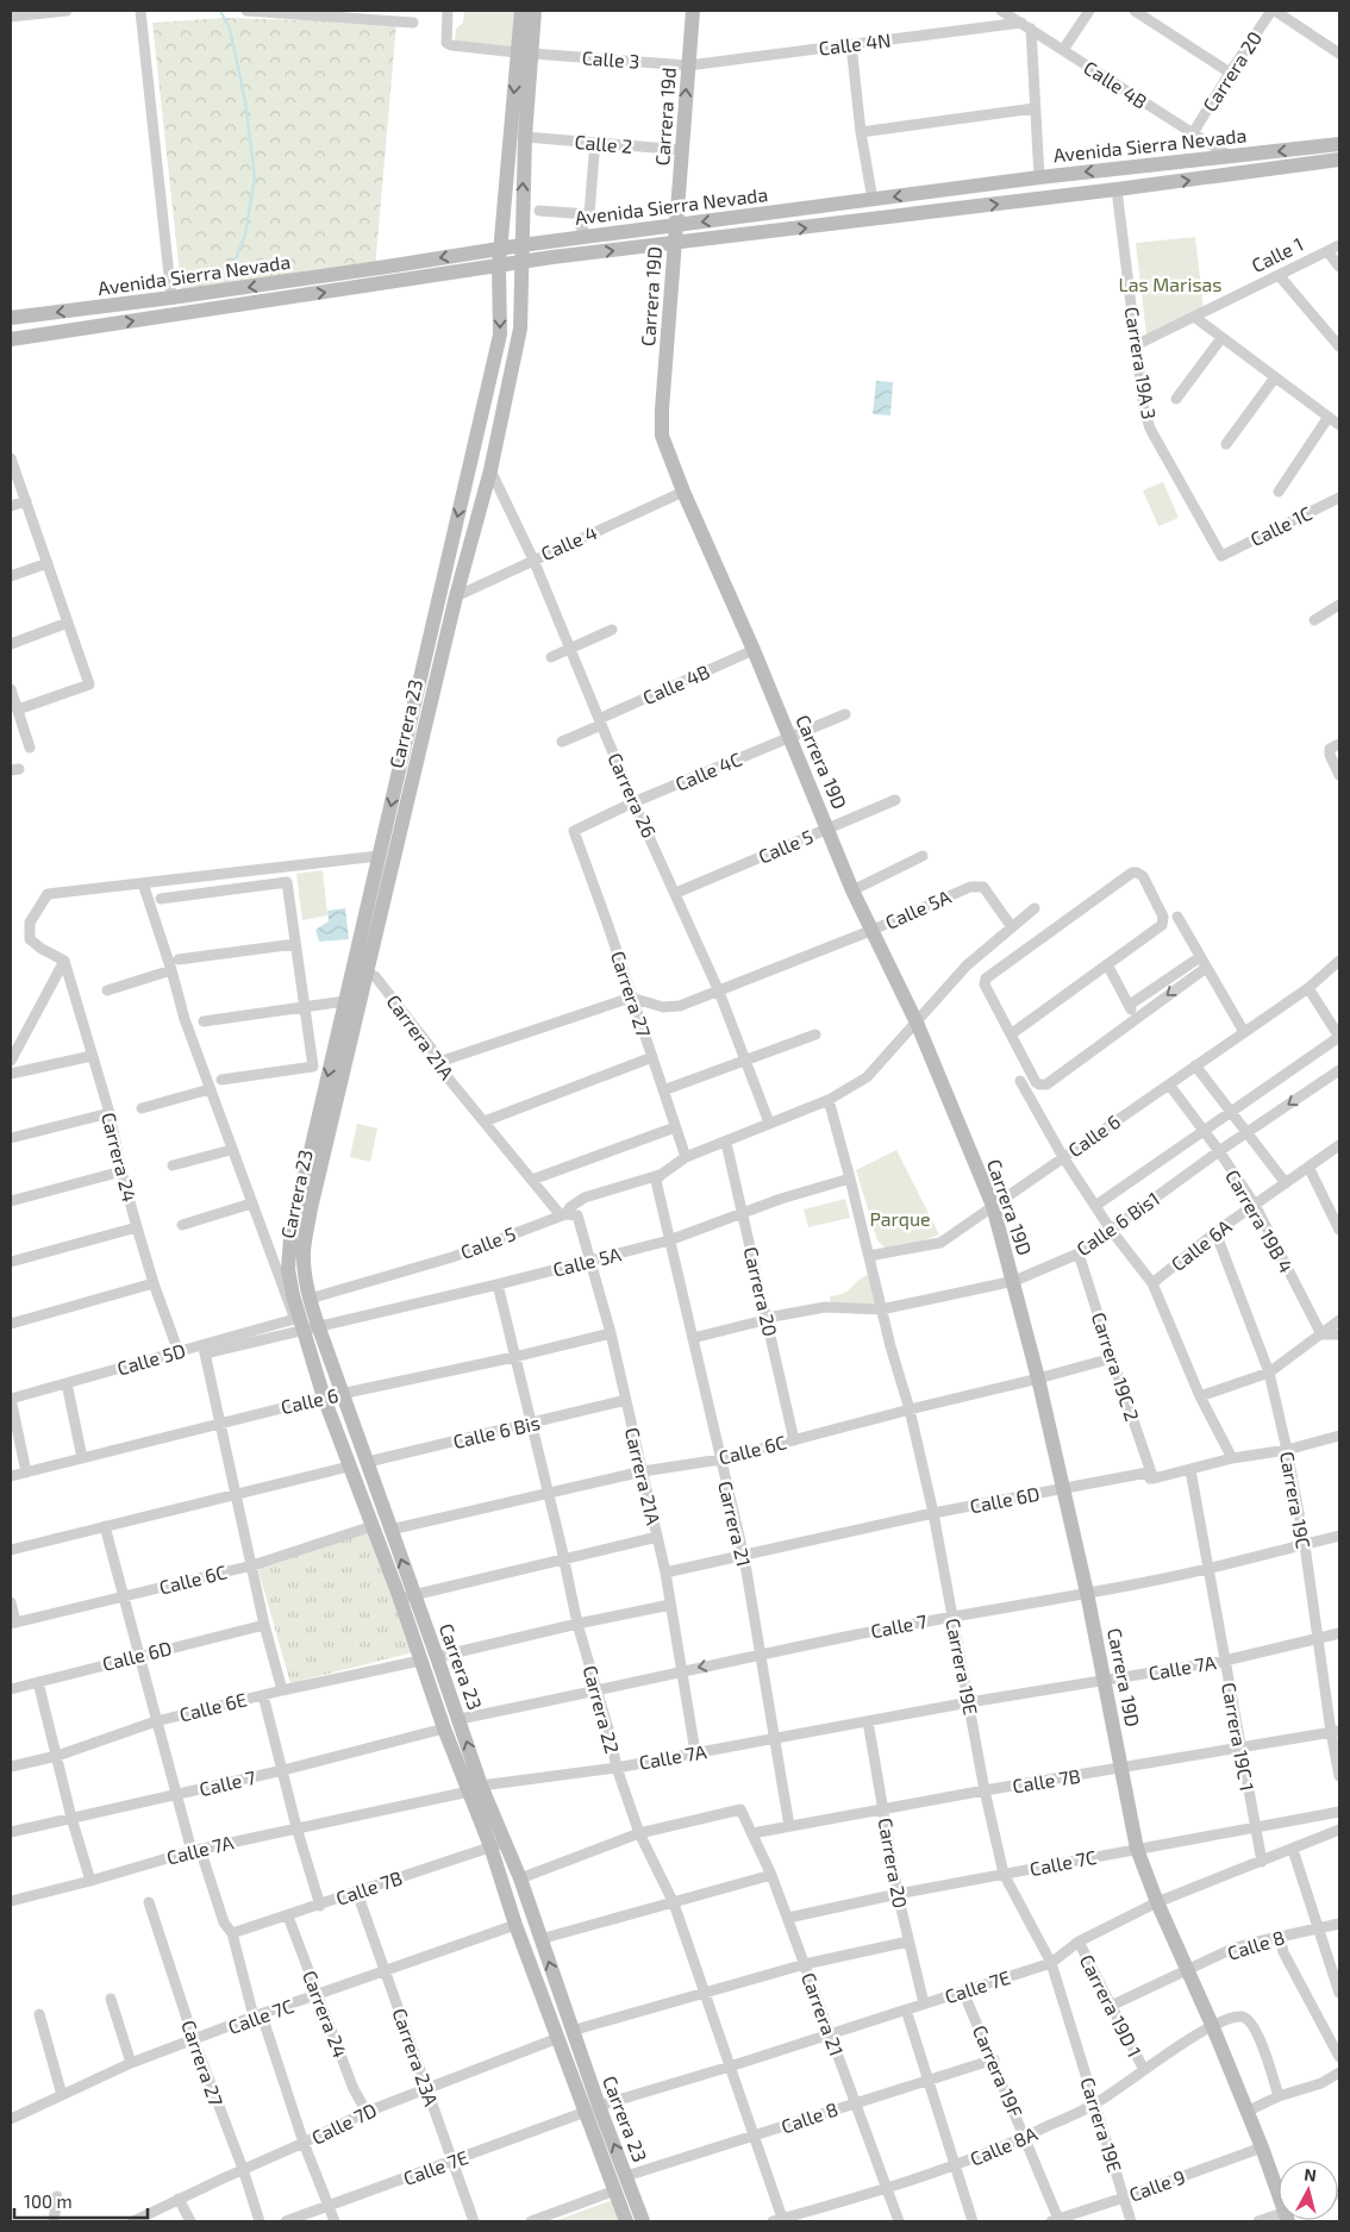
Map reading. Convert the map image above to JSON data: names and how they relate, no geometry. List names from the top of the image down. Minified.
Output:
{"streets":{"main road":["Carrera 19d","Avenida Sierra Nevada","Carrera 19D","Carrera 23"],"street":["Calle 4N","Calle 3","Carrera 20","Calle 4B","Calle 2","Calle 1","Carrera 19A 3","Calle 1C","Calle 4","Calle 4C","Carrera 26","Calle 5","Calle 5A","Carrera 27","Carrera 21A","Calle 6","Carrera 24","Carrera 19B 4","Calle 6 Bis1","Calle 6A","Calle 5D","Carrera 19C 2","Calle 6 Bis","Calle 6C","Calle 6D","Carrera 19C","Carrera 21","Calle 7","Carrera 19E","Calle 7A","Calle 6E","Carrera 22","Carrera 19C 1","Calle 7B","Calle 7C","Calle 8","Calle 7E","Carrera 19D 1","Carrera 23A","Carrera 19F","Calle 7D","Calle 8A","Calle 9"]},"crossings":[["Calle 4N","Calle 3"],["Calle 4N","Calle 4B"],["Calle 4N","Carrera 19d"],["Calle 3","Carrera 19d"],["Calle 3","Carrera 23"],["Carrera 20","Calle 4B"],["Carrera 20","Calle 5"],["Carrera 20","Calle 5A"],["Carrera 20","Calle 6 Bis1"],["Carrera 20","Calle 6C"],["Carrera 20","Calle 7A"],["Carrera 20","Calle 7B"],["Carrera 20","Calle 7C"],["Carrera 20","Calle 7E"],["Carrera 20","Calle 7D"],["Calle 4B","Avenida Sierra Nevada"],["Calle 4B","Carrera 19D"],["Calle 4B","Carrera 26"],["Carrera 19d","Calle 2"],["Carrera 19d","Avenida Sierra Nevada"],["Carrera 19d","Carrera 19D"],["Calle 2","Carrera 23"],["Avenida Sierra Nevada","Carrera 19D"],["Avenida Sierra Nevada","Carrera 19A 3"],["Avenida Sierra Nevada","Carrera 23"],["Calle 1","Carrera 19A 3"],["Carrera 19D","Calle 4"],["Carrera 19D","Calle 4C"],["Carrera 19D","Calle 5"],["Carrera 19D","Calle 5A"],["Carrera 19D","Calle 6"],["Carrera 19D","Calle 6 Bis1"],["Carrera 19D","Calle 6C"],["Carrera 19D","Calle 6D"],["Carrera 19D","Calle 7"],["Carrera 19D","Calle 7A"],["Carrera 19D","Calle 7B"],["Carrera 19D","Calle 7C"],["Carrera 19D","Calle 8"],["Carrera 19D","Calle 7E"],["Carrera 19D","Calle 8A"],["Carrera 19D","Calle 9"],["Carrera 19A 3","Calle 1C"],["Calle 4","Carrera 23"],["Calle 4","Carrera 26"],["Carrera 23","Carrera 26"],["Carrera 23","Calle 5"],["Carrera 23","Calle 5A"],["Carrera 23","Carrera 21A"],["Carrera 23","Calle 6"],["Carrera 23","Calle 5D"],["Carrera 23","Calle 6 Bis"],["Carrera 23","Calle 6C"],["Carrera 23","Calle 7"],["Carrera 23","Calle 7A"],["Carrera 23","Calle 6E"],["Carrera 23","Calle 7B"],["Carrera 23","Calle 7C"],["Carrera 23","Calle 8"],["Carrera 23","Calle 7E"],["Carrera 23","Calle 7D"],["Calle 4C","Carrera 26"],["Calle 4C","Carrera 27"],["Carrera 26","Calle 5"],["Carrera 26","Calle 5A"],["Calle 5","Calle 5A"],["Calle 5","Carrera 27"],["Calle 5","Carrera 21A"],["Calle 5","Carrera 21"],["Calle 5","Carrera 19E"],["Calle 5A","Carrera 27"],["Calle 5A","Carrera 21A"],["Calle 5A","Calle 5D"],["Calle 5A","Carrera 21"],["Calle 5A","Carrera 19E"],["Calle 5A","Carrera 22"],["Carrera 27","Calle 7C"],["Carrera 27","Calle 7D"],["Carrera 21A","Calle 6"],["Carrera 21A","Calle 6 Bis"],["Carrera 21A","Calle 6C"],["Carrera 21A","Calle 6D"],["Carrera 21A","Calle 7"],["Carrera 21A","Calle 7A"],["Calle 6","Carrera 19B 4"],["Calle 6","Carrera 19E"],["Calle 6","Carrera 22"],["Carrera 24","Calle 5D"],["Carrera 24","Calle 7B"],["Carrera 24","Calle 7C"],["Carrera 24","Calle 7D"],["Carrera 19B 4","Calle 6 Bis1"],["Carrera 19B 4","Calle 6A"],["Calle 6 Bis1","Carrera 19C 2"],["Calle 6 Bis1","Carrera 21"],["Calle 6 Bis1","Carrera 19E"],["Calle 6A","Carrera 19C"],["Carrera 19C 2","Calle 6C"],["Carrera 19C 2","Calle 6D"],["Calle 6 Bis","Carrera 22"],["Calle 6C","Carrera 21"],["Calle 6C","Carrera 19E"],["Calle 6C","Carrera 22"],["Calle 6D","Carrera 19C"],["Calle 6D","Carrera 21"],["Calle 6D","Carrera 19E"],["Calle 6D","Carrera 19C 1"],["Carrera 19C","Calle 7"],["Carrera 19C","Calle 7A"],["Carrera 19C","Calle 7B"],["Carrera 21","Calle 7"],["Carrera 21","Calle 7A"],["Carrera 21","Carrera 22"],["Carrera 21","Calle 7B"],["Carrera 21","Calle 7C"],["Carrera 21","Calle 8"],["Carrera 21","Calle 7E"],["Carrera 21","Calle 7D"],["Carrera 21","Calle 8A"],["Calle 7","Carrera 19E"],["Calle 7","Carrera 22"],["Calle 7","Carrera 19C 1"],["Carrera 19E","Calle 7A"],["Carrera 19E","Calle 7B"],["Carrera 19E","Calle 7C"],["Carrera 19E","Calle 7E"],["Carrera 19E","Calle 8A"],["Carrera 19E","Calle 9"],["Calle 7A","Carrera 22"],["Calle 7A","Carrera 19C 1"],["Carrera 22","Calle 8"],["Carrera 22","Calle 7E"],["Carrera 22","Calle 7D"],["Carrera 22","Calle 8A"],["Carrera 19C 1","Calle 7B"],["Carrera 19C 1","Calle 7C"],["Carrera 19C 1","Calle 7E"],["Calle 7B","Carrera 23A"],["Calle 7C","Carrera 23A"],["Calle 8","Carrera 19D 1"],["Calle 8","Carrera 19F"],["Calle 7E","Carrera 19D 1"],["Calle 7E","Carrera 23A"],["Calle 7E","Carrera 19F"],["Carrera 19D 1","Calle 8A"],["Carrera 23A","Calle 7D"],["Carrera 19F","Calle 8A"],["Carrera 19F","Calle 9"]],"one_way":["Carrera 19d"],"parks":["Las Marisas","Parque"],"scale_bar":"100 m","north":"top"}
